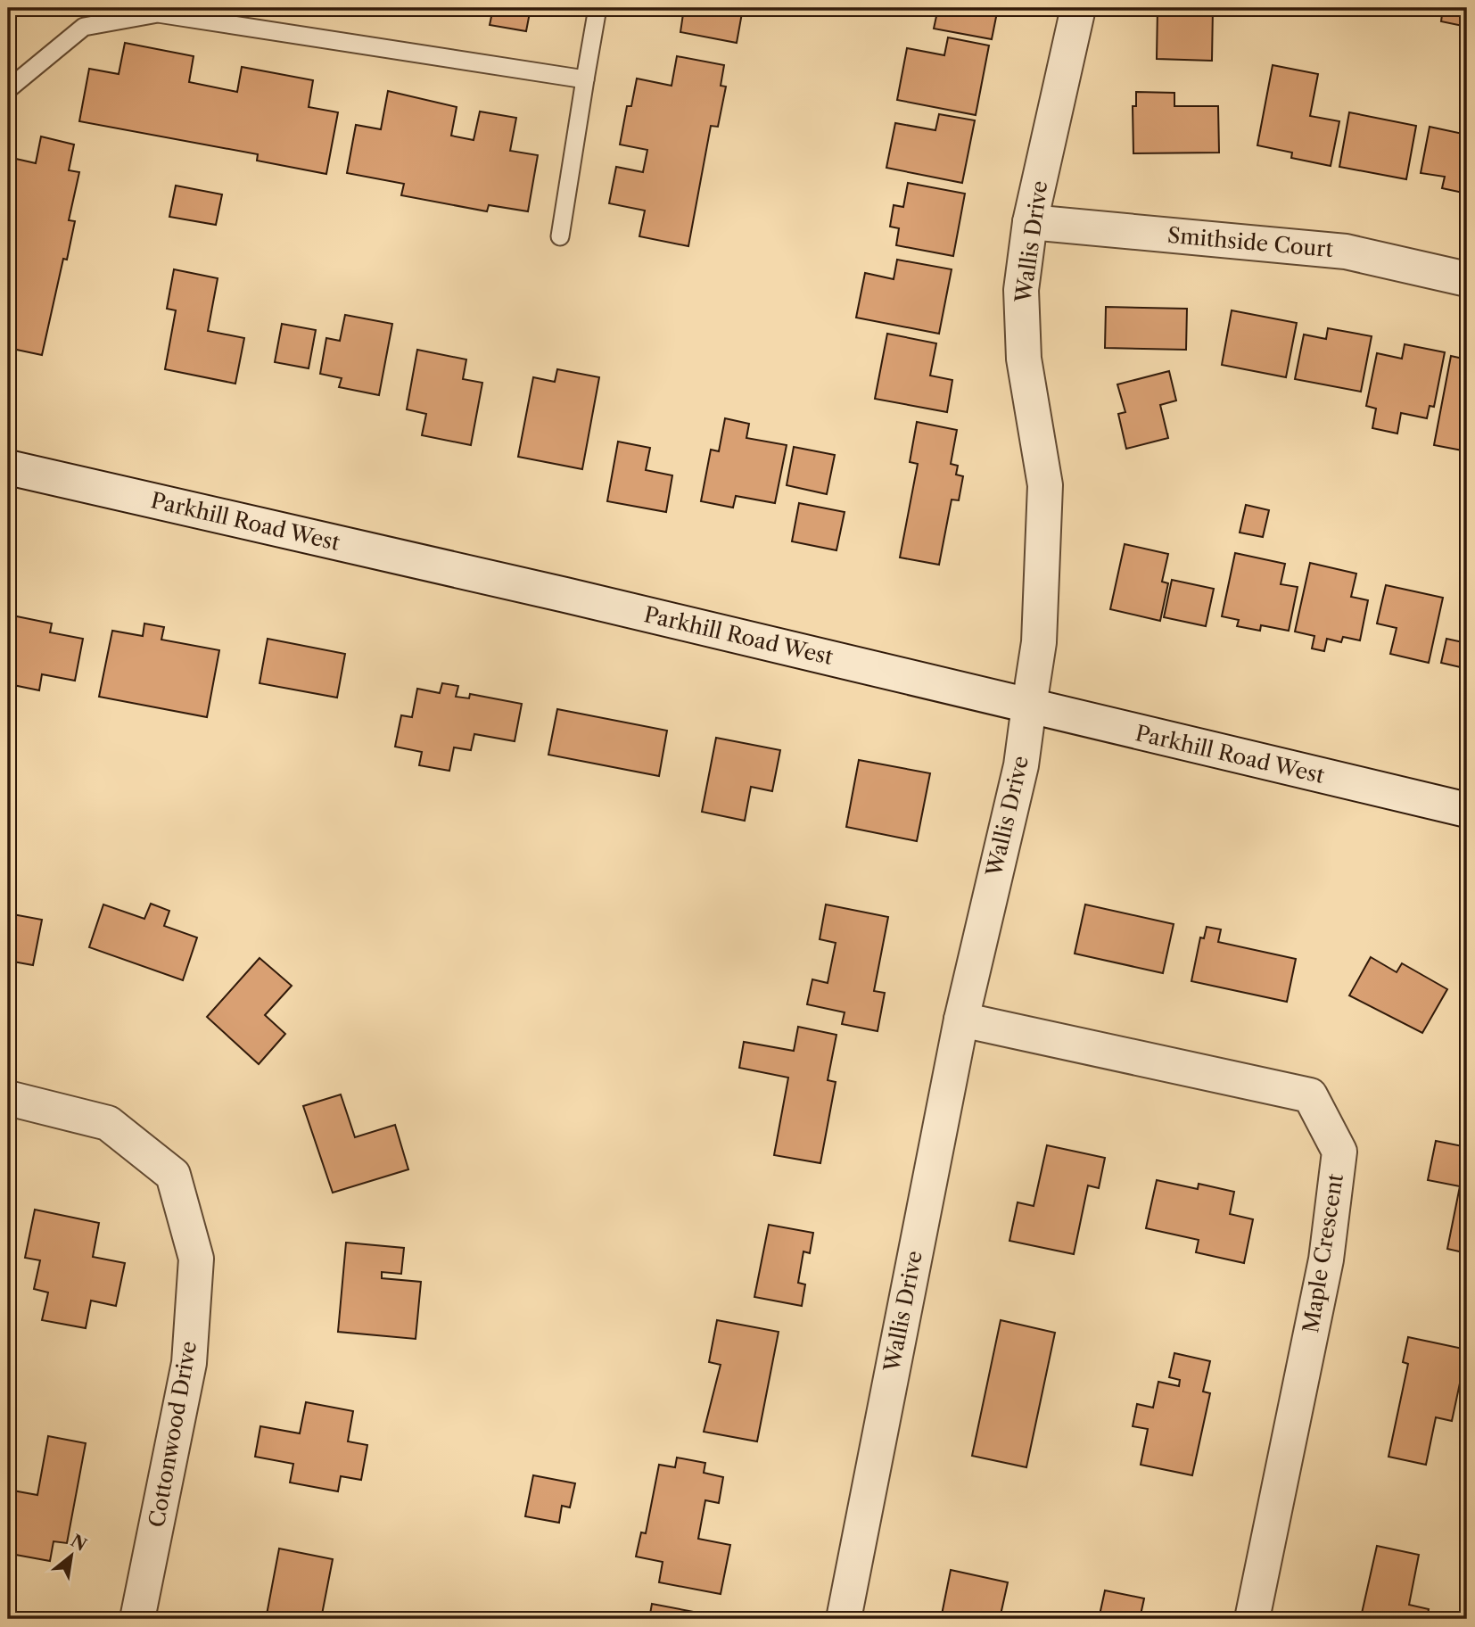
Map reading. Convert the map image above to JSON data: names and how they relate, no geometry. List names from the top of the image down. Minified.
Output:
{"streets":{"street":["Wallis Drive","Smithside Court","Parkhill Road West","Maple Crescent","Cottonwood Drive"]},"crossings":[["Wallis Drive","Smithside Court"],["Wallis Drive","Parkhill Road West"],["Wallis Drive","Maple Crescent"]],"north":"top right"}
